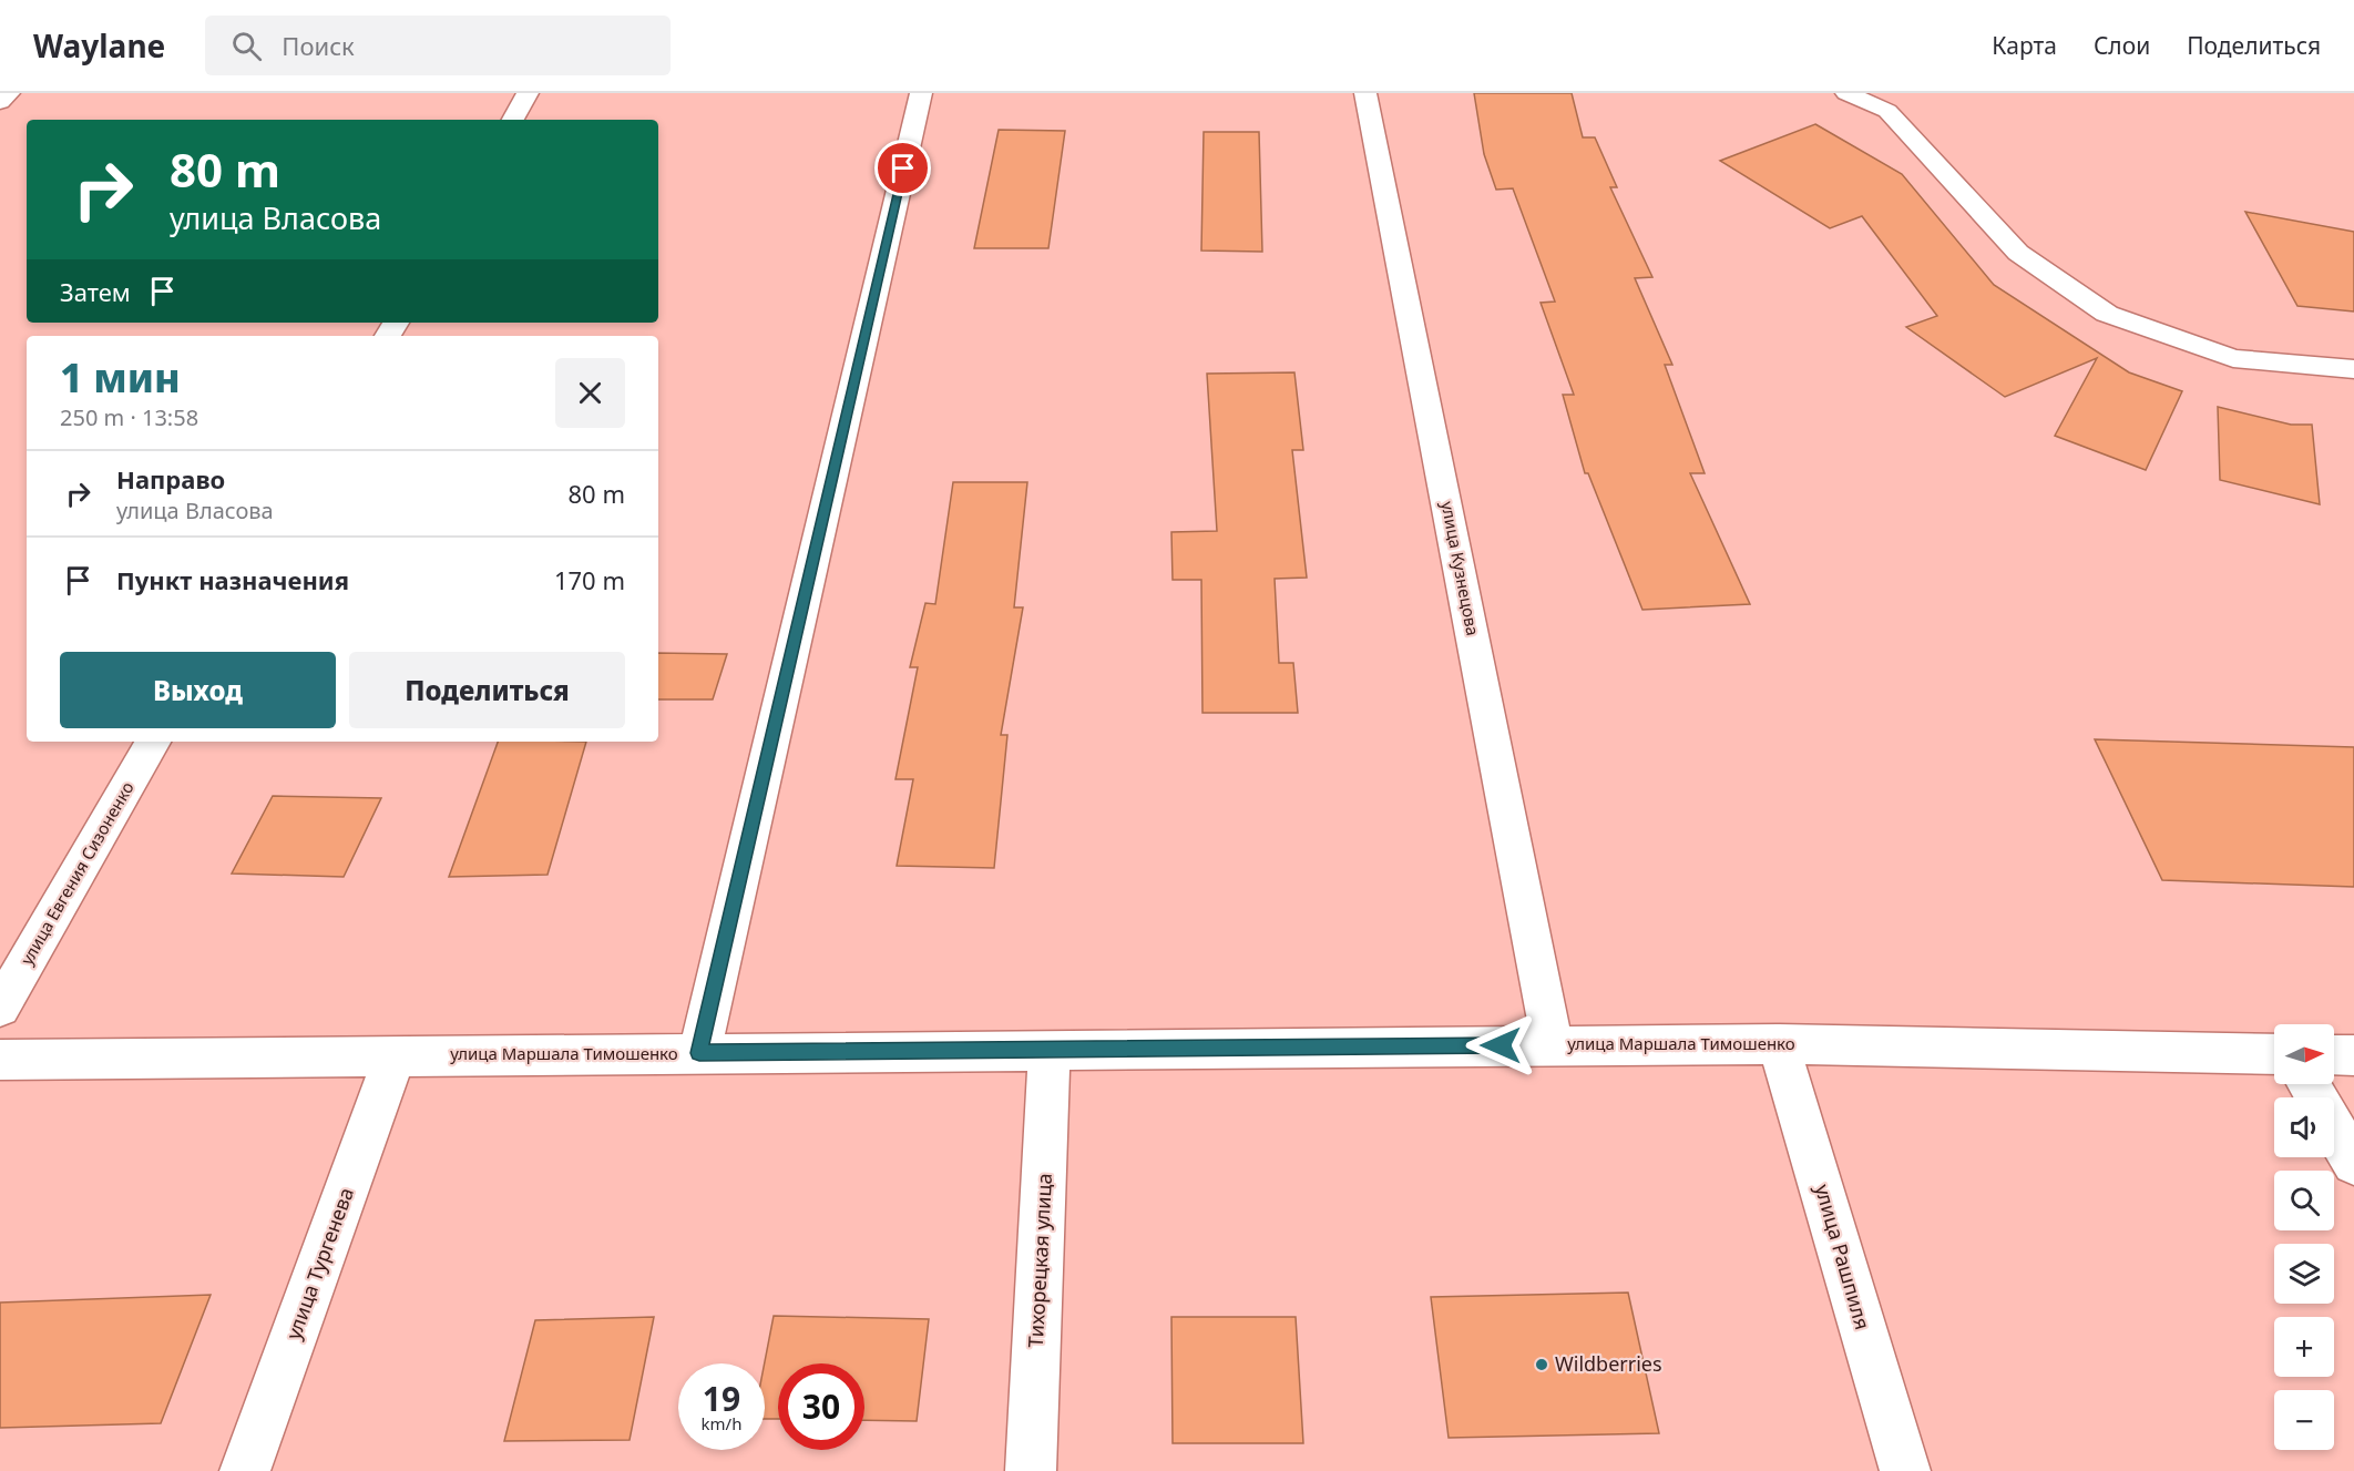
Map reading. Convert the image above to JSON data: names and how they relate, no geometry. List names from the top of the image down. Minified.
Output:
{"streets":{"street":["улица Кузнецова","улица Евгения Сизоненко","улица Маршала Тимошенко","улица Рашпиля","Тихорецкая улица","улица Тургенева"]},"crossings":[["улица Кузнецова","улица Маршала Тимошенко"],["улица Маршала Тимошенко","улица Рашпиля"],["улица Маршала Тимошенко","Тихорецкая улица"],["улица Маршала Тимошенко","улица Тургенева"]],"places":["Wildberries"],"north":"right","page":{"header":"Waylane","search":"Поиск","nav":["Карта","Слои","Поделиться"],"turn":["80 m","улица Власова"],"then":"Затем","heading":["1 мин","250 m · 13:58"],"list":[{"name":"Направо","note":"улица Власова","value":"80 m"},{"name":"Пункт назначения","value":"170 m"}],"buttons":["Выход","Поделиться"],"map_buttons":["+","−"],"speed":"19 km/h","limit":"30"}}
